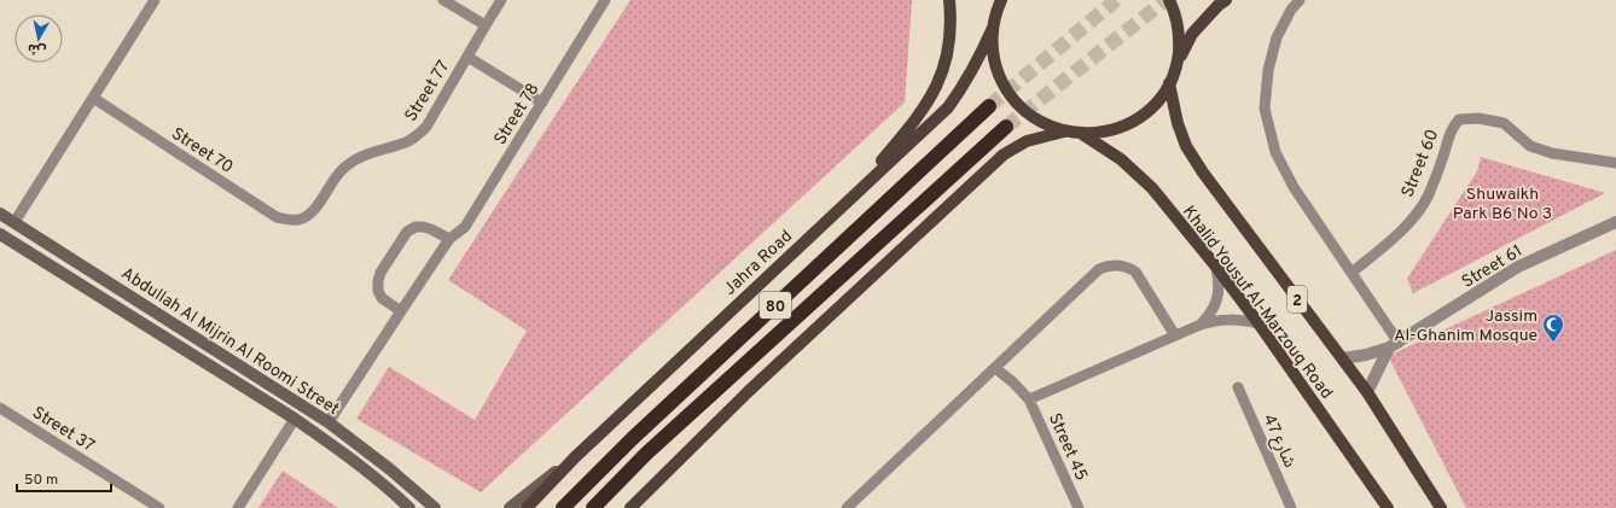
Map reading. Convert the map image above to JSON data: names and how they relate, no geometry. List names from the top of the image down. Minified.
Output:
{"streets":{"highway":["80"],"main road":["Jahra Road","2","Khalid Yousuf Al-Marzouq Road","Abdullah Al Mijrin Al Roomi Street"],"street":["Street 77","Street 78","Street 70","Street 60","Street 61","Street 37","شارع 47","Street 45"]},"crossings":[["Street 77","Street 78"],["Street 77","Street 70"],["Street 78","Abdullah Al Mijrin Al Roomi Street"],["Street 61","Khalid Yousuf Al-Marzouq Road"]],"parks":["Shuwaikh Park B6 No 3"],"places":{"mosque":["Jassim Al-Ghanim Mosque"]},"scale_bar":"50 m","north":"bottom"}
